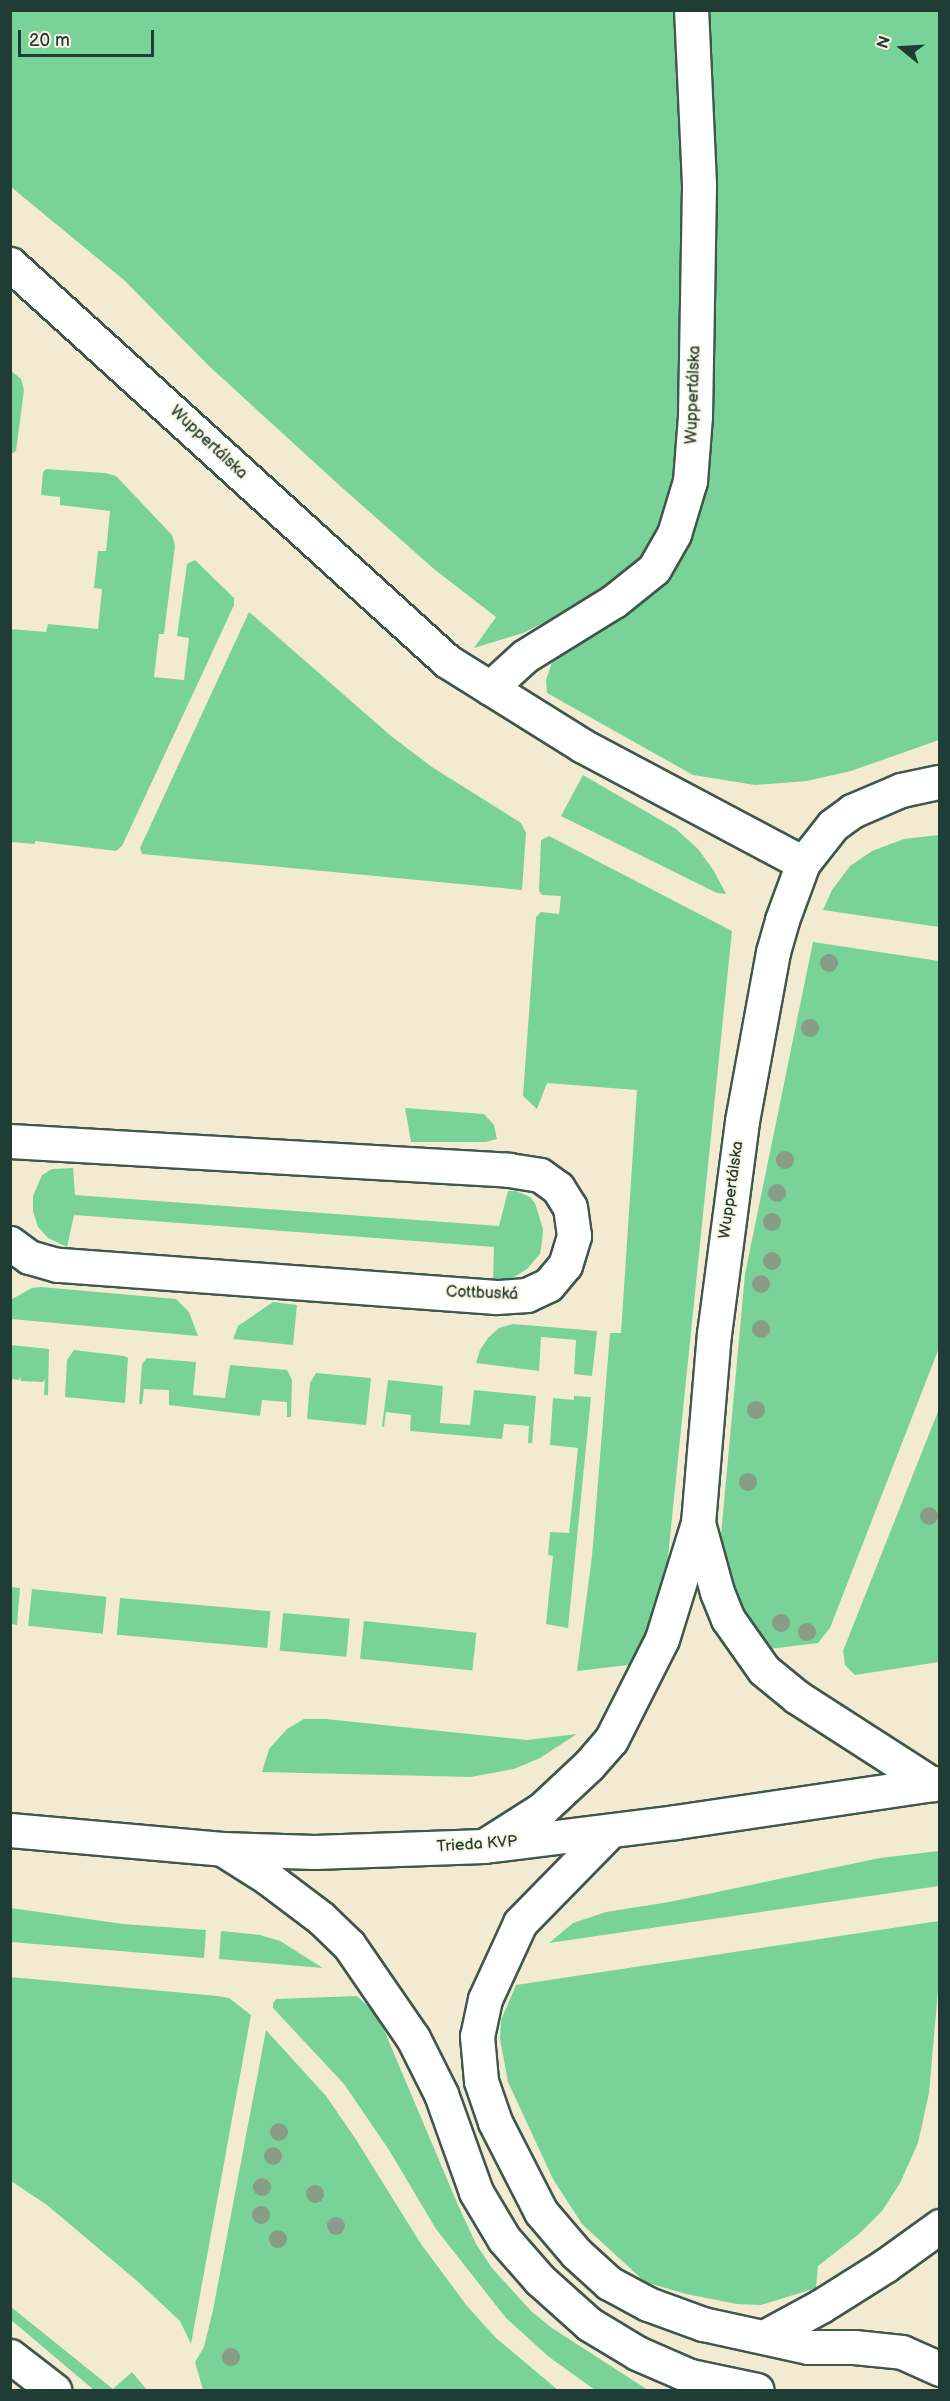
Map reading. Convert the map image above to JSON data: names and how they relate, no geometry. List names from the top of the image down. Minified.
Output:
{"streets":{"street":["Wuppertálska","Cottbuská","Trieda KVP"]},"scale_bar":"20 m","north":"left"}
